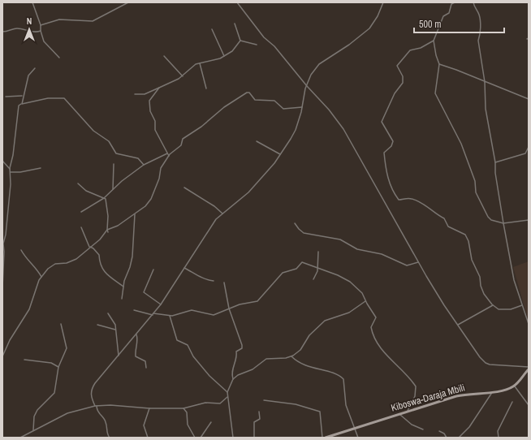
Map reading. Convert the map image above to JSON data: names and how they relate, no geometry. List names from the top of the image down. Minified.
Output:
{"streets":{"main road":["Kiboswa-Daraja Mbili"]},"scale_bar":"500 m","north":"top"}
